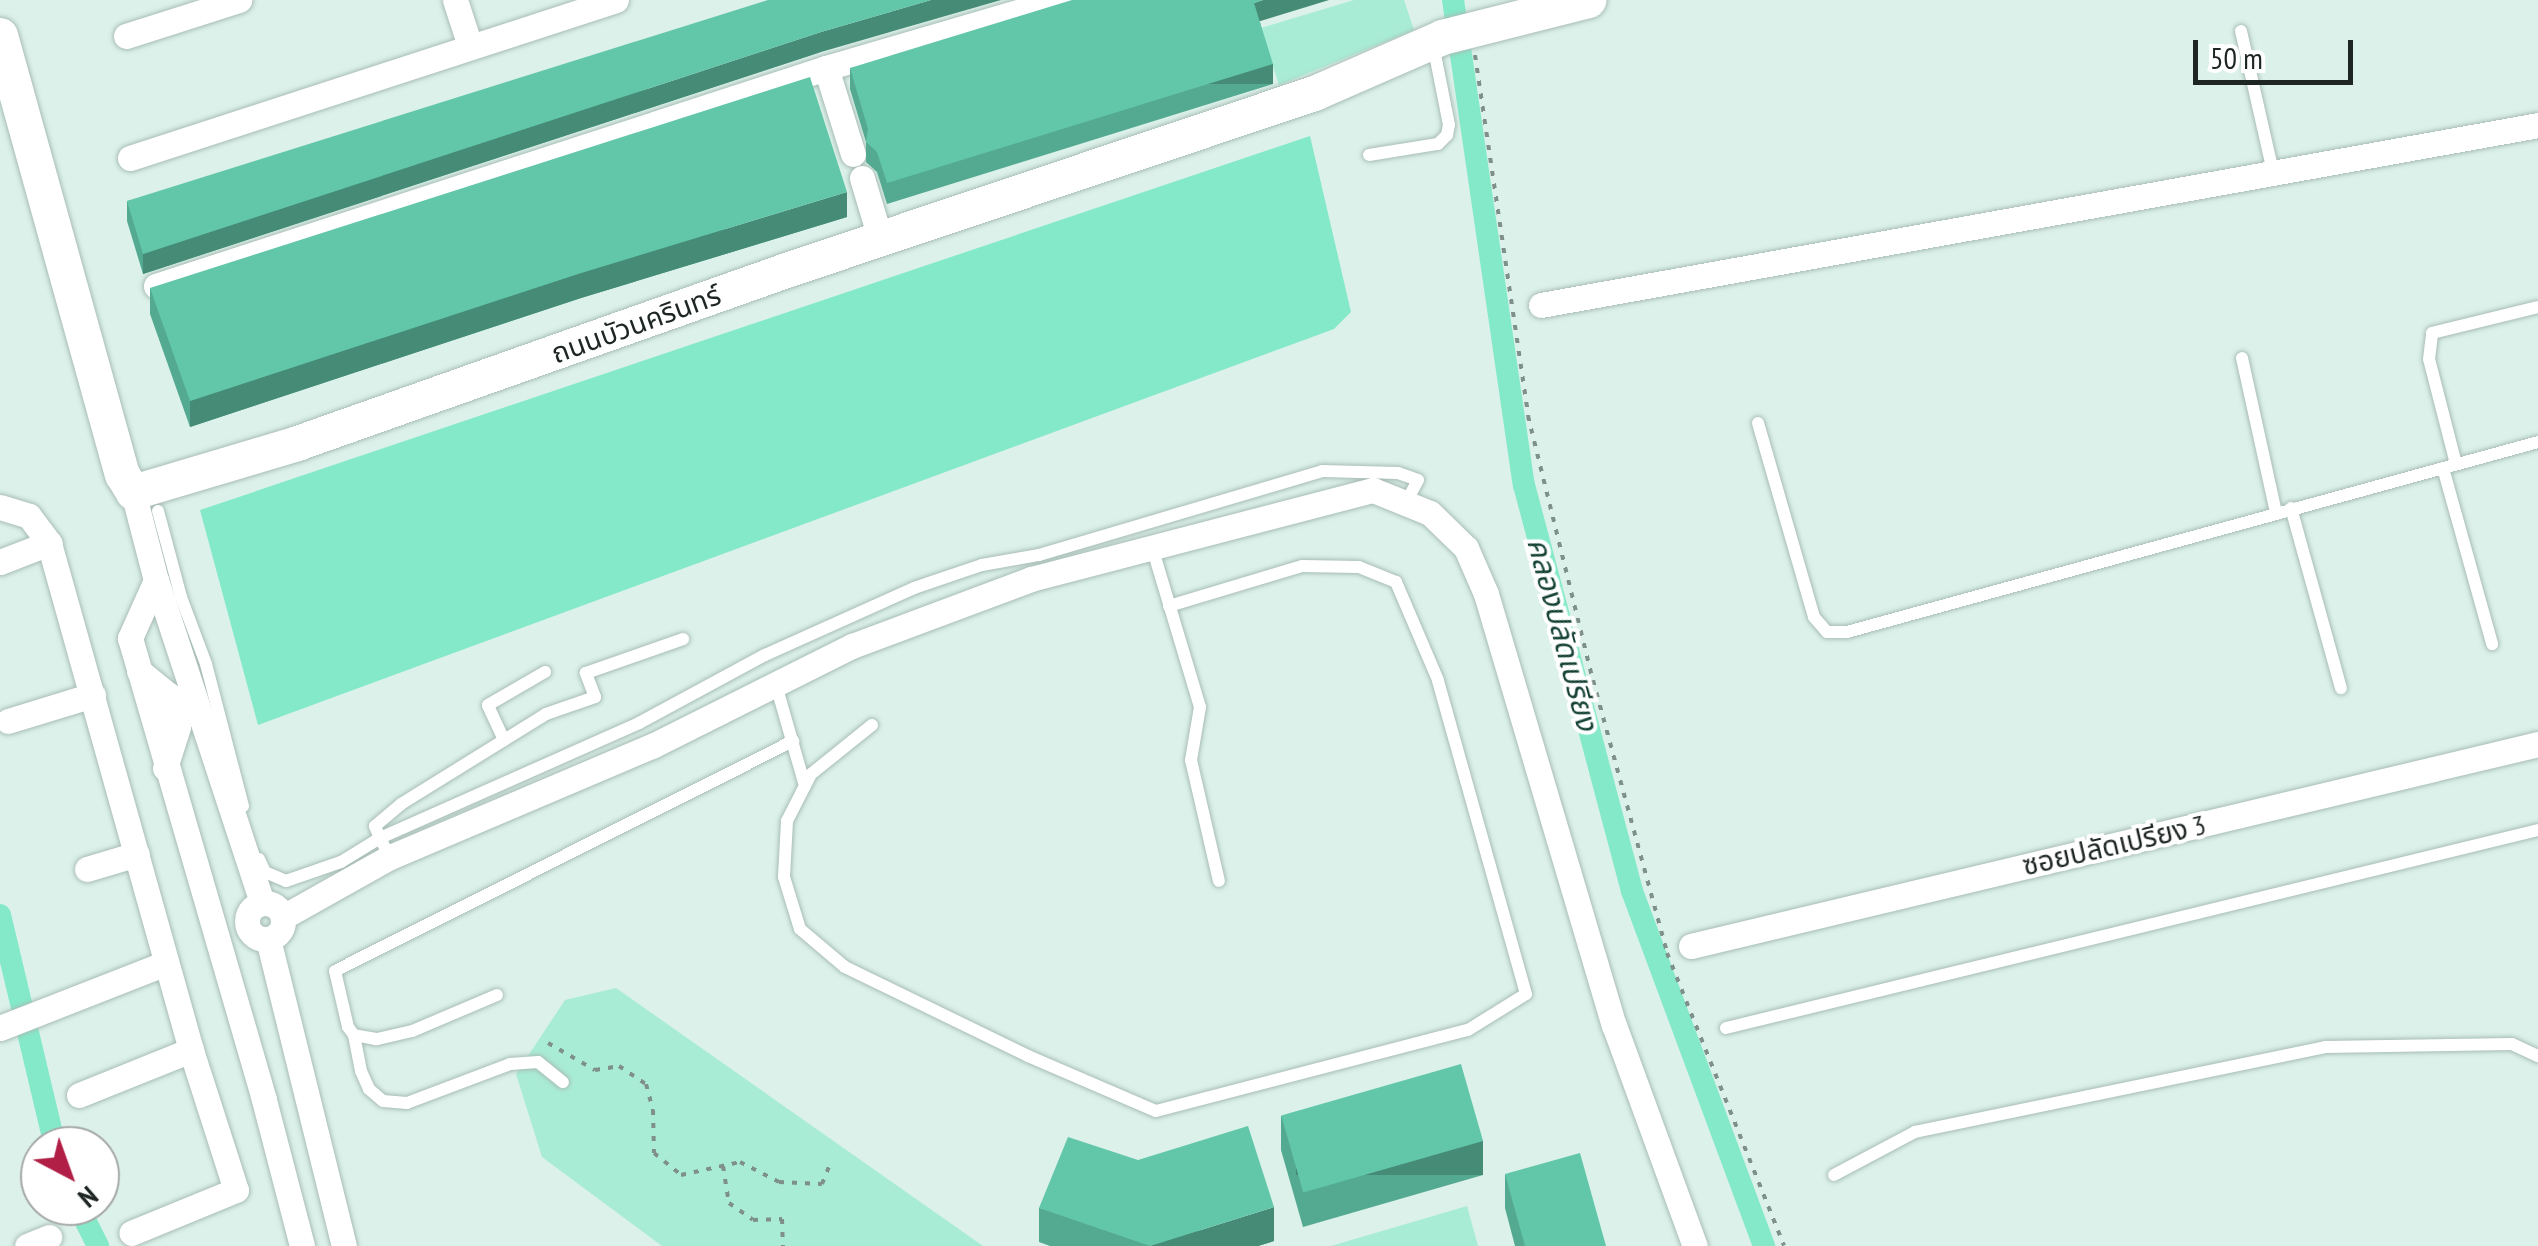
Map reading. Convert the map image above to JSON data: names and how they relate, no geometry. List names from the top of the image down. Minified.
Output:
{"streets":{"street":["ถนนบัวนครินทร์","ซอยปลัดเปรียง 3"]},"water":["คลองปลัดเปรียง"],"scale_bar":"50 m","north":"bottom right"}
